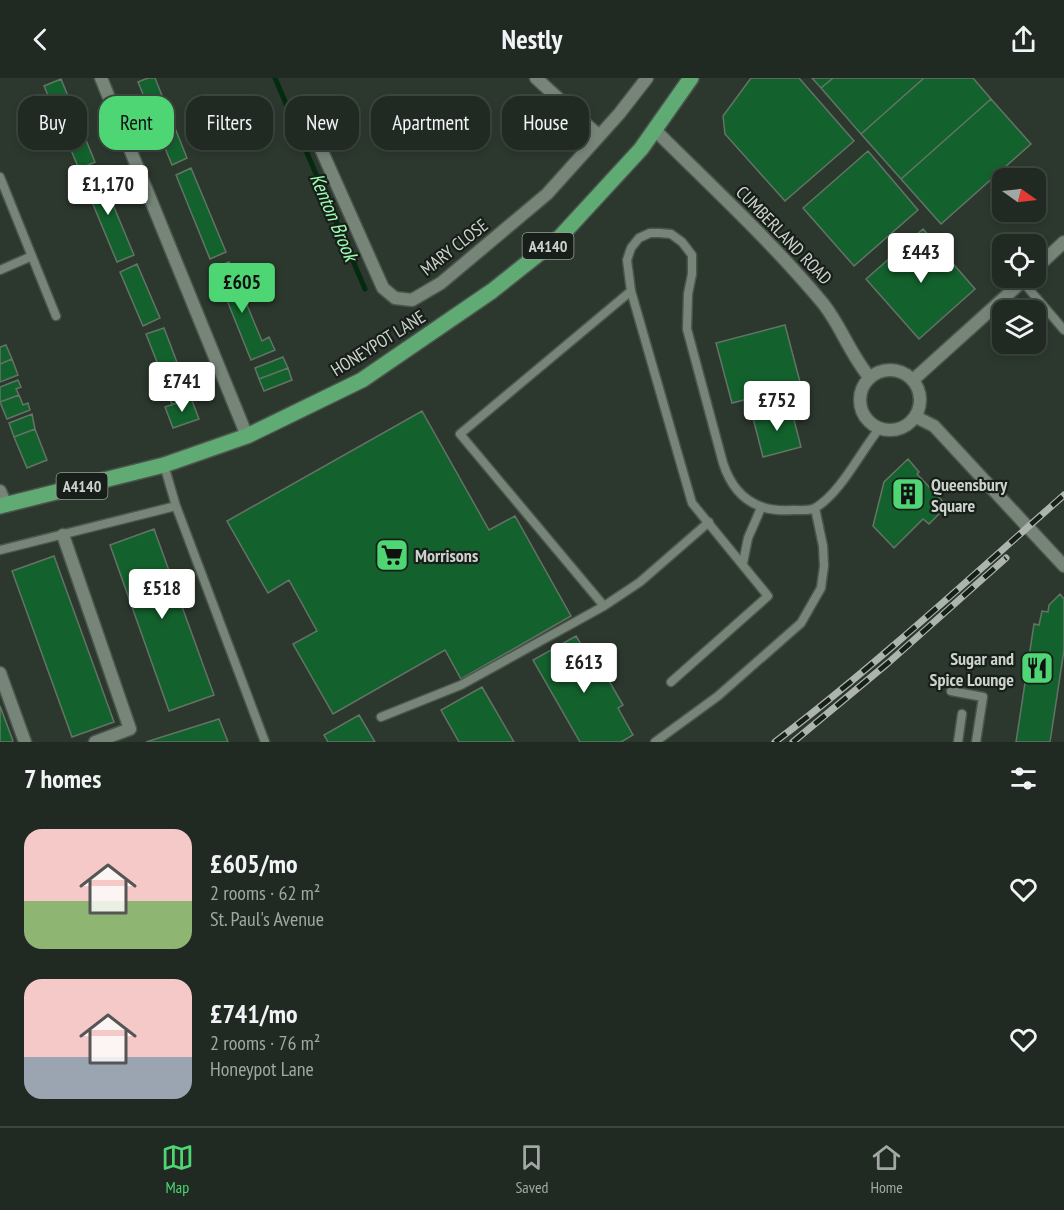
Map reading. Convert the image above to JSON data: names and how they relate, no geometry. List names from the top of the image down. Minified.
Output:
{"streets":{"main road":["A4140","HONEYPOT LANE"],"street":["CUMBERLAND ROAD","MARY CLOSE"]},"crossings":[["CUMBERLAND ROAD","HONEYPOT LANE"]],"water":["Kenton Brook"],"places":{"building":["Queensbury Square"],"supermarket":["Morrisons"],"restaurant":["Sugar and Spice Lounge"]},"north":"right","page":{"header":"Nestly","chip":["Buy","Rent","Filters","New","Apartment","House"],"price":["£1,170","£443","£605","£741","£752","£518","£613"],"heading":"7 homes","list":[{"name":"£605/mo","note":"2 rooms · 62 m² · St. Paul's Avenue"},{"name":"£741/mo","note":"2 rooms · 76 m² · Honeypot Lane"}],"tabs":["Map","Saved","Home"]}}
